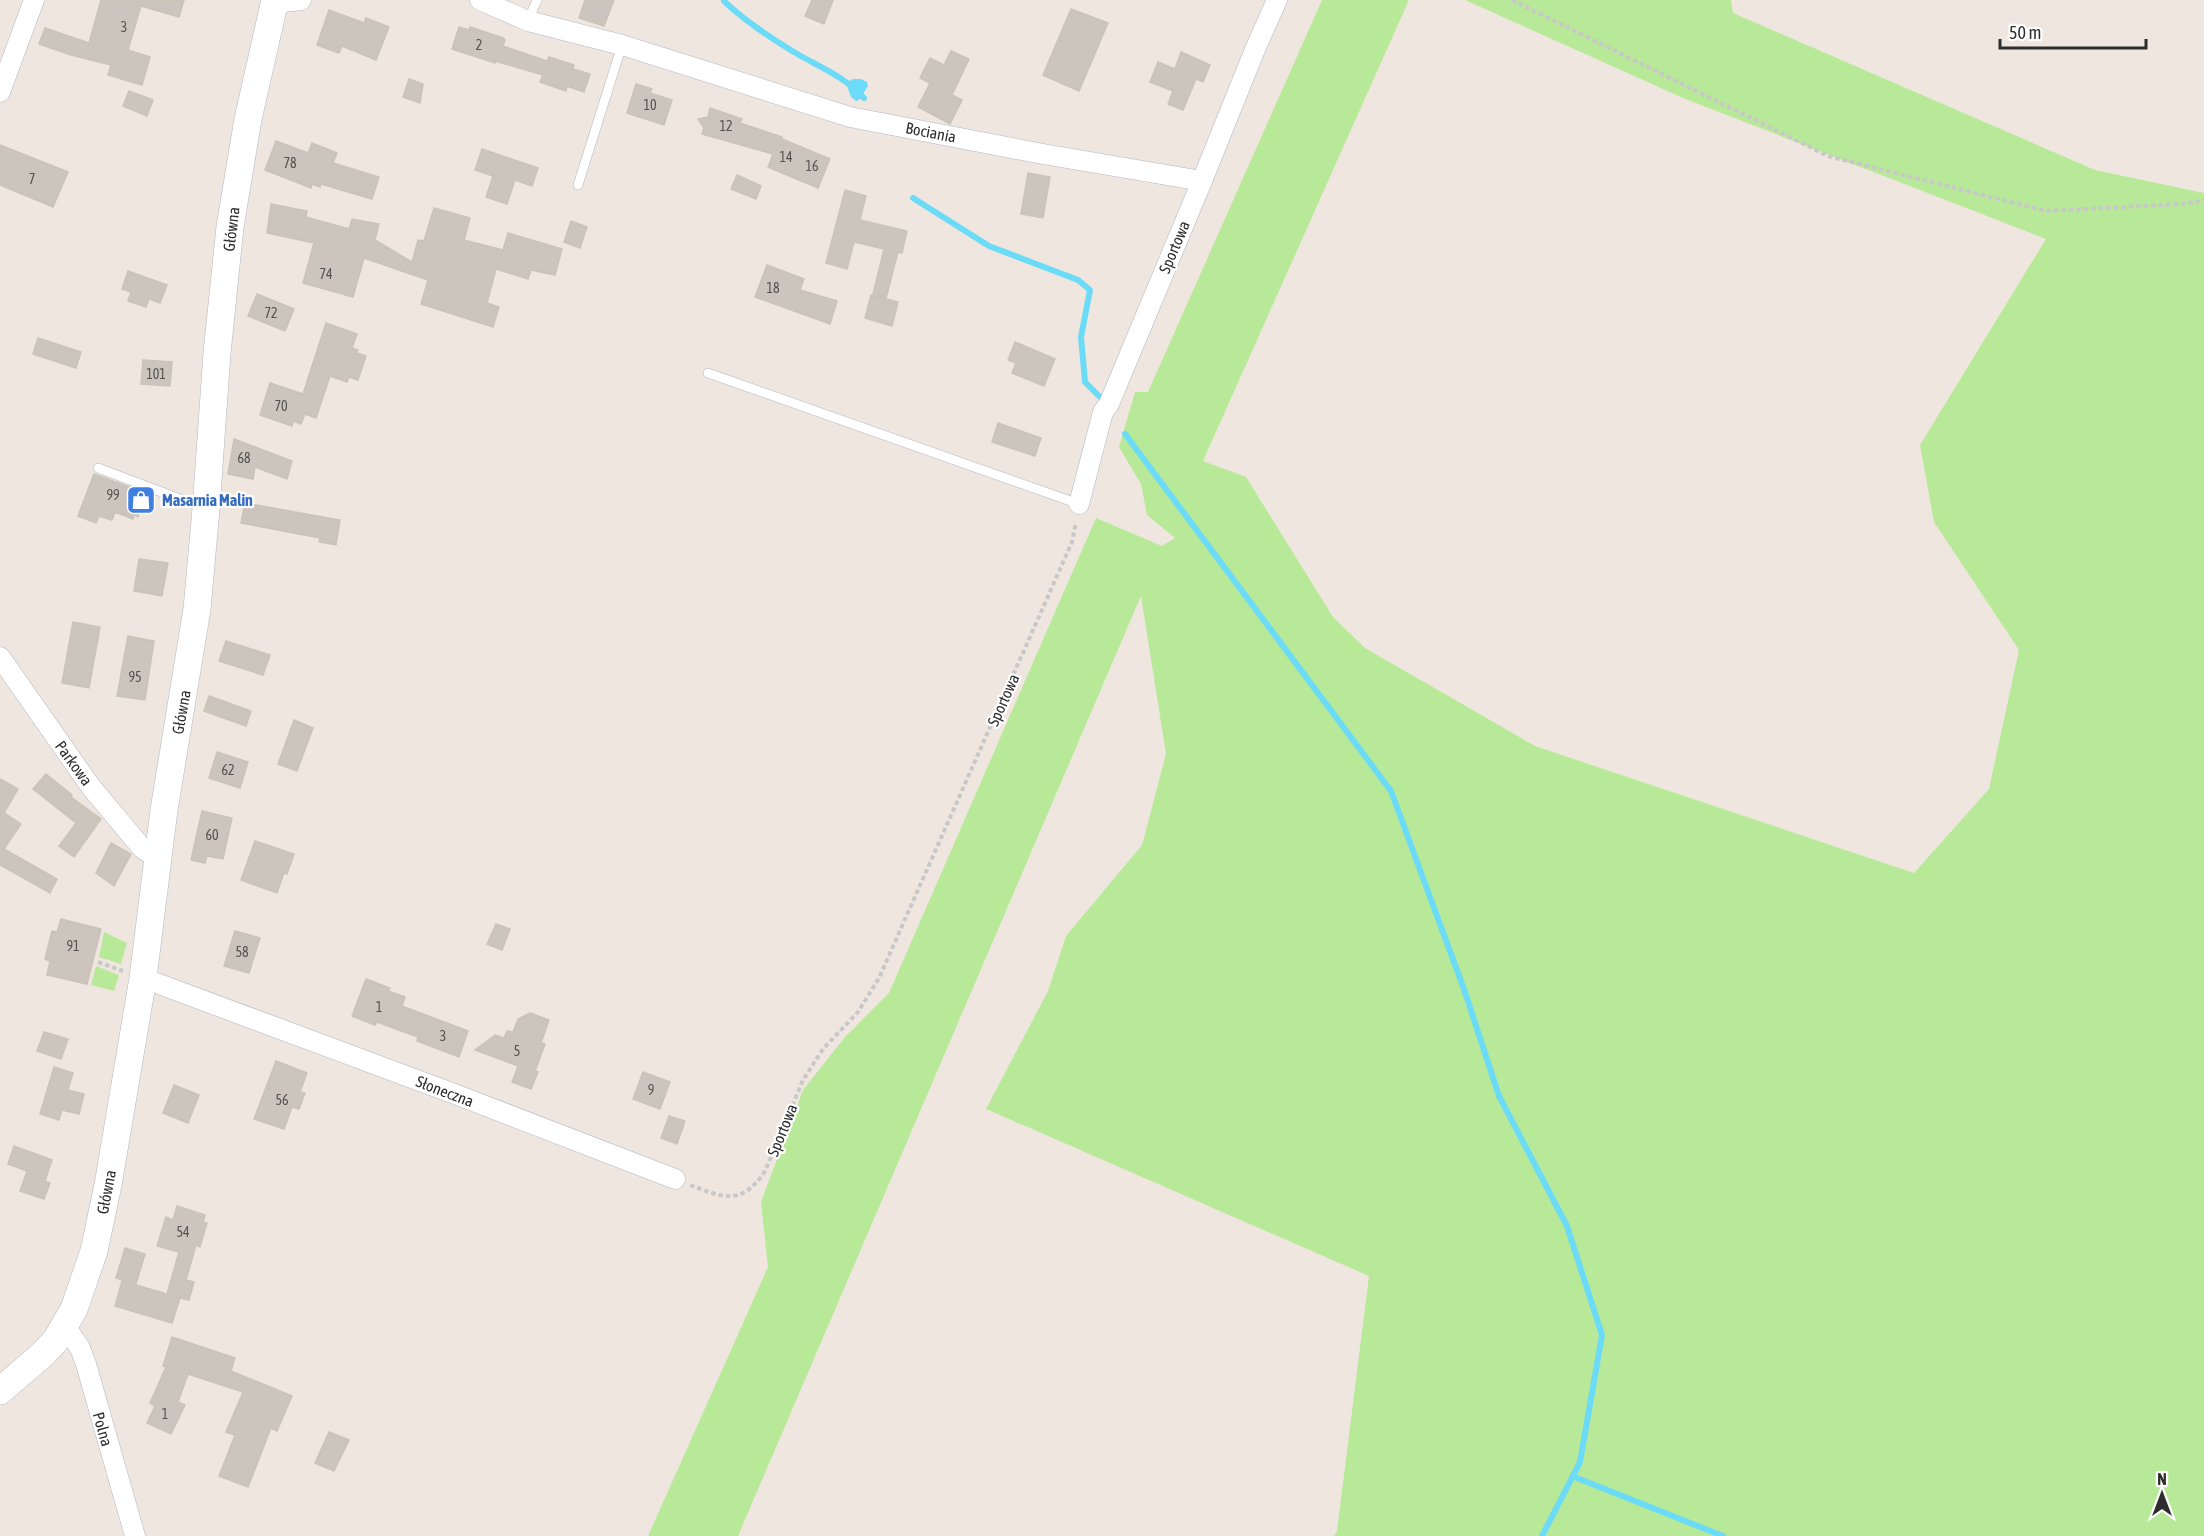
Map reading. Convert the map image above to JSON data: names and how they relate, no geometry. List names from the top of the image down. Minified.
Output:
{"streets":{"street":["Bociania","Główna","Sportowa","Parkowa","Słoneczna","Polna"]},"crossings":[["Bociania","Sportowa"],["Główna","Parkowa"],["Główna","Słoneczna"],["Główna","Polna"],["Sportowa","Słoneczna"]],"places":{"shop":["Masarnia Malin"]},"house_numbers":["3","2","10","12","14","78","16","7","74","18","72","101","70","68","99","95","62","60","91","58","1","3","5","9","56","54","1"],"scale_bar":"50 m","north":"top"}
